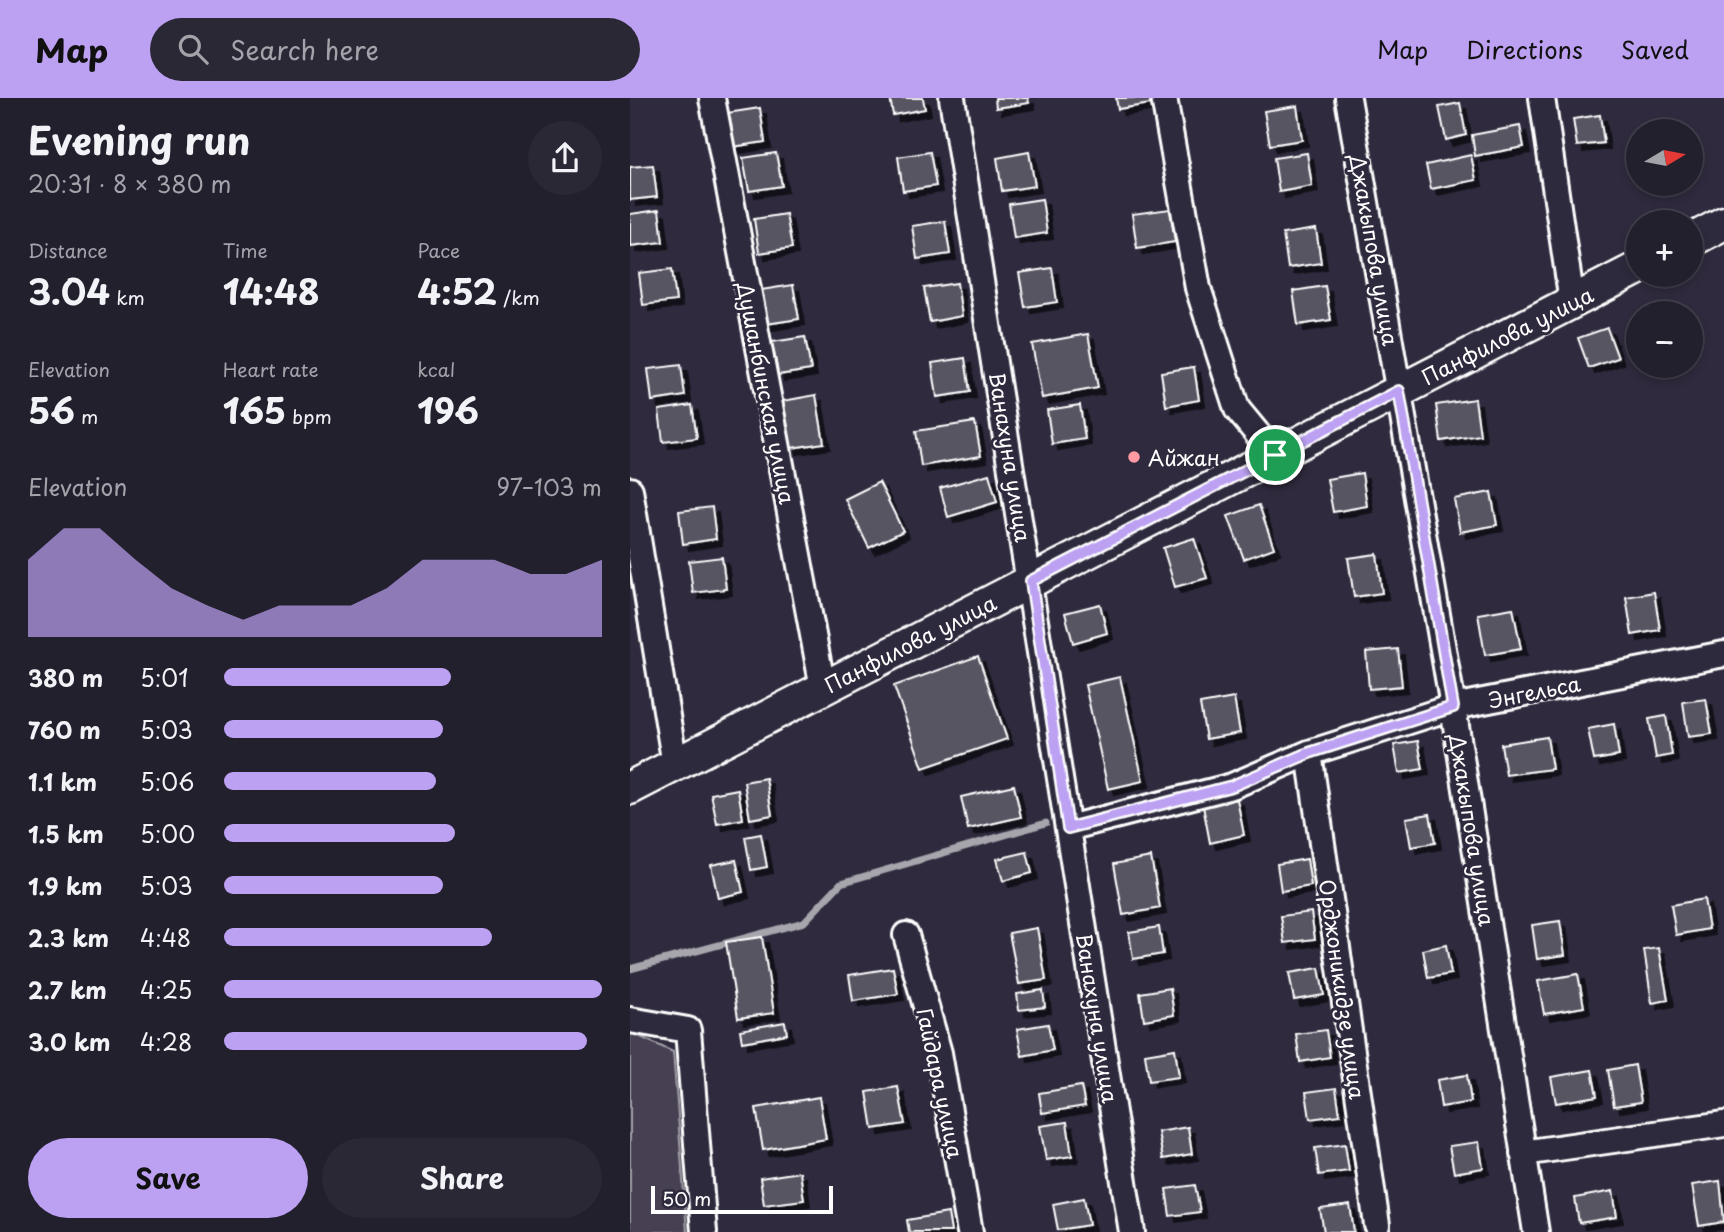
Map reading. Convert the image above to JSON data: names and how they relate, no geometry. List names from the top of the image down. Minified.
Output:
{"streets":{"street":["Джакыпова улица","Панфилова улица","Душанбинская улица","Ванахуна улица","Энгельса","Орджоникидзе улица","Гайдара улица"]},"crossings":[["Джакыпова улица","Панфилова улица"],["Джакыпова улица","Энгельса"],["Панфилова улица","Душанбинская улица"],["Панфилова улица","Ванахуна улица"],["Ванахуна улица","Энгельса"],["Энгельса","Орджоникидзе улица"]],"places":["Айжан"],"scale_bar":"50 m","north":"right","page":{"header":"Map","search":"Search here","nav":["Map","Directions","Saved"],"heading":["Evening run","20:31 · 8 × 380 m"],"map_buttons":["+","−"],"stats":[["Distance","3.04 km"],["Time","14:48"],["Pace","4:52 /km"],["Elevation","56 m"],["Heart rate","165 bpm"],["kcal","196"]],"chart":["Elevation","97–103 m"],"list":[{"name":"380 m","note":"5:01"},{"name":"760 m","note":"5:03"},{"name":"1.1 km","note":"5:06"},{"name":"1.5 km","note":"5:00"},{"name":"1.9 km","note":"5:03"},{"name":"2.3 km","note":"4:48"},{"name":"2.7 km","note":"4:25"},{"name":"3.0 km","note":"4:28"}],"buttons":["Save","Share"],"scale":"50 m"}}
